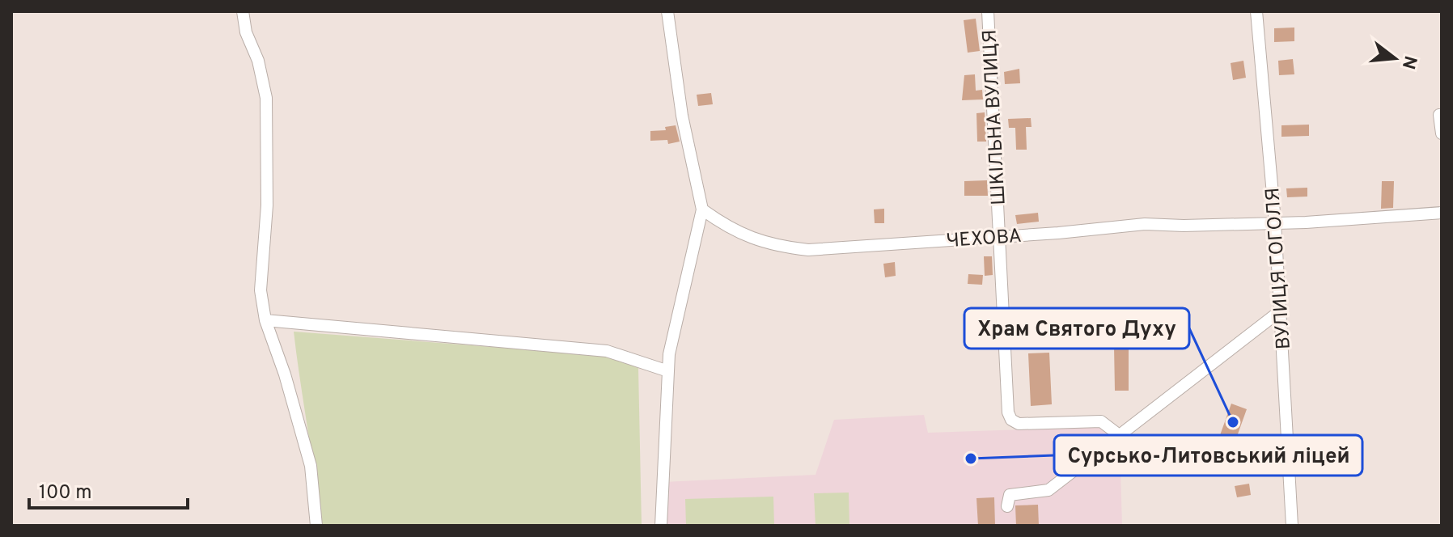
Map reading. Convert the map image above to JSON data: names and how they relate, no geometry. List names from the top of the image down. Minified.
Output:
{"streets":{"street":["ШКІЛЬНА ВУЛИЦЯ","ЧЕХОВА","ВУЛИЦЯ ГОГОЛЯ"]},"crossings":[["ШКІЛЬНА ВУЛИЦЯ","ЧЕХОВА"],["ЧЕХОВА","ВУЛИЦЯ ГОГОЛЯ"]],"places":["Храм Святого Духу","Сурсько-Литовський ліцей"],"scale_bar":"100 m","north":"right"}
